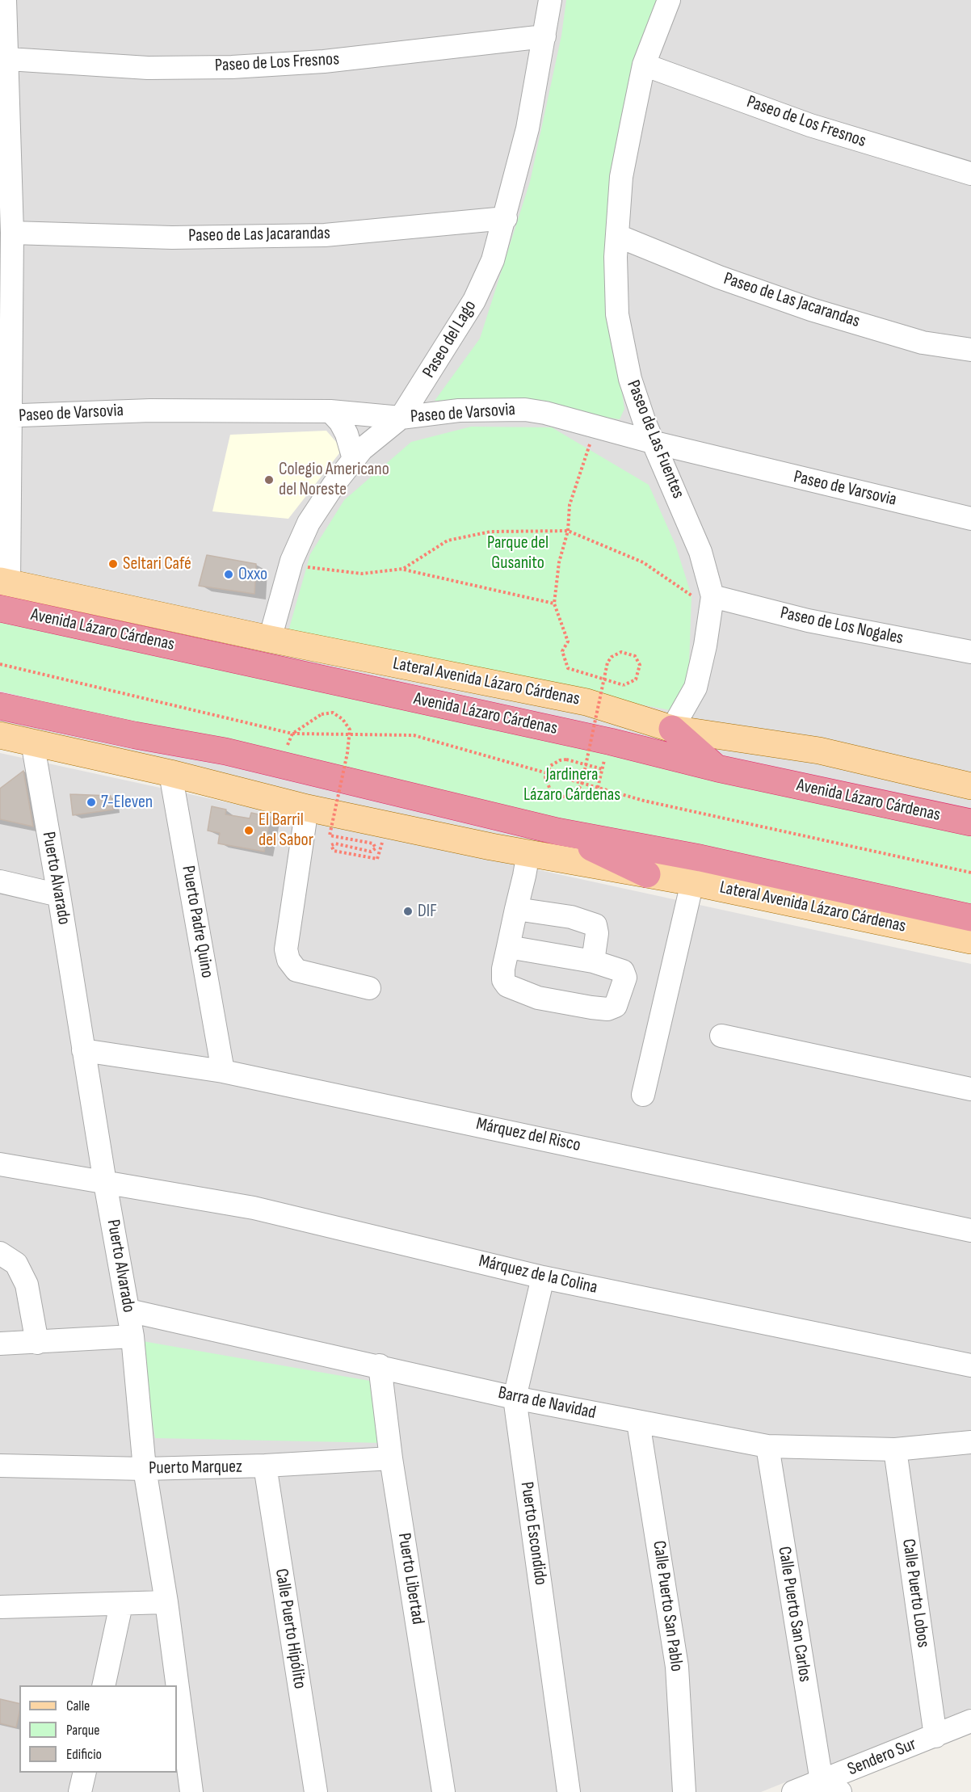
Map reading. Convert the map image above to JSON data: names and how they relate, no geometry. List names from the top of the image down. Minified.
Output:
{"streets":{"highway":["Avenida Lázaro Cárdenas"],"main road":["Lateral Avenida Lázaro Cárdenas"],"street":["Paseo de Los Fresnos","Paseo de Las Jacarandas","Paseo del Lago","Paseo de Varsovia","Paseo de Las Fuentes","Paseo de Los Nogales","Puerto Alvarado","Puerto Padre Quino","Márquez del Risco","Márquez de la Colina","Barra de Navidad","Puerto Marquez","Puerto Escondido","Puerto Libertad","Calle Puerto Lobos","Calle Puerto San Pablo","Calle Puerto San Carlos","Calle Puerto Hipólito","Sendero Sur"]},"crossings":[["Paseo de Los Fresnos","Paseo del Lago"],["Paseo de Los Fresnos","Paseo de Las Fuentes"],["Paseo de Las Jacarandas","Paseo del Lago"],["Paseo de Las Jacarandas","Paseo de Las Fuentes"],["Paseo del Lago","Paseo de Varsovia"],["Paseo del Lago","Lateral Avenida Lázaro Cárdenas"],["Paseo de Varsovia","Paseo de Las Fuentes"],["Paseo de Las Fuentes","Paseo de Los Nogales"],["Paseo de Las Fuentes","Lateral Avenida Lázaro Cárdenas"],["Lateral Avenida Lázaro Cárdenas","Puerto Alvarado"],["Lateral Avenida Lázaro Cárdenas","Puerto Padre Quino"],["Puerto Alvarado","Márquez del Risco"],["Puerto Alvarado","Márquez de la Colina"],["Puerto Alvarado","Barra de Navidad"],["Puerto Alvarado","Puerto Marquez"],["Puerto Padre Quino","Márquez del Risco"],["Márquez de la Colina","Puerto Escondido"],["Barra de Navidad","Puerto Escondido"],["Barra de Navidad","Puerto Libertad"],["Barra de Navidad","Calle Puerto Lobos"],["Barra de Navidad","Calle Puerto San Pablo"],["Barra de Navidad","Calle Puerto San Carlos"],["Puerto Marquez","Puerto Libertad"],["Puerto Marquez","Calle Puerto Hipólito"],["Calle Puerto Lobos","Sendero Sur"],["Calle Puerto San Carlos","Sendero Sur"]],"parks":["Parque del Gusanito","Jardinera Lázaro Cárdenas"],"places":["Colegio Americano del Noreste","Seltari Café","Oxxo","7-Eleven","El Barril del Sabor","DIF"],"legend":["Calle","Parque","Edificio"]}
